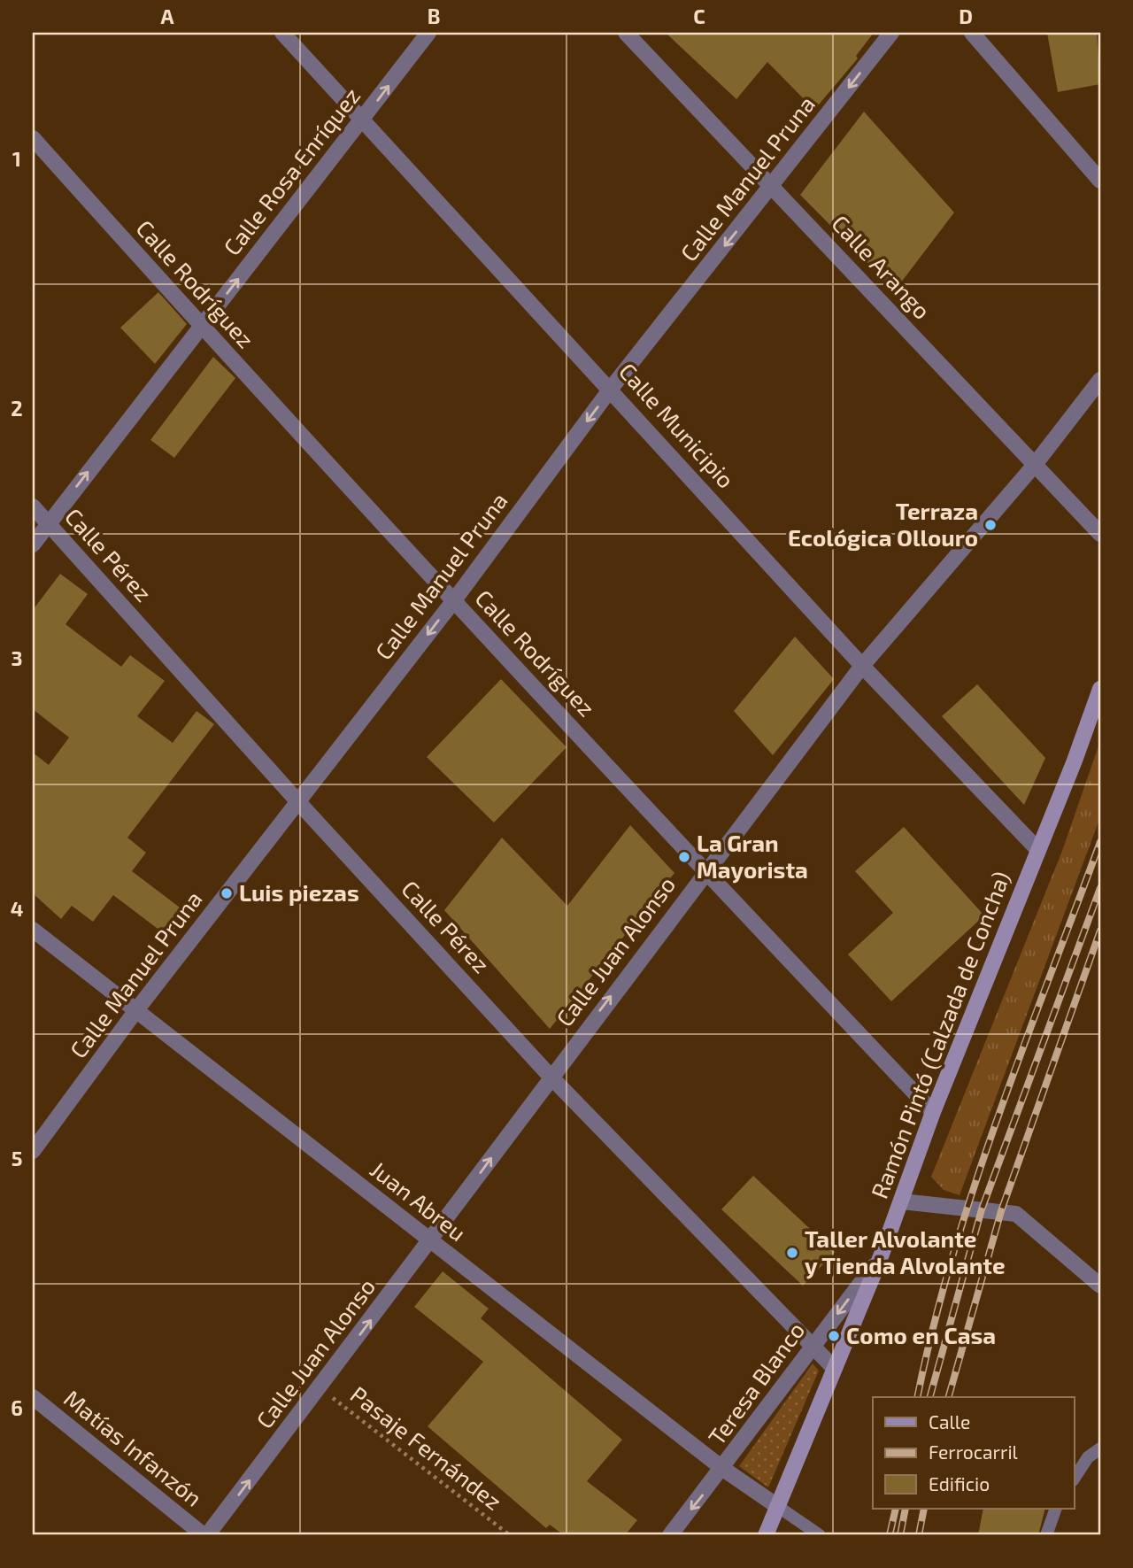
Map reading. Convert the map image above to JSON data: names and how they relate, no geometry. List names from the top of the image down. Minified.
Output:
{"streets":{"main road":["Ramón Pintó (Calzada de Concha)"],"street":["Calle Rosa Enríquez","Calle Manuel Pruna","Calle Arango","Calle Rodríguez","Calle Municipio","Calle Pérez","Calle Juan Alonso","Juan Abreu","Teresa Blanco","Matías Infanzón"],"path":["Pasaje Fernández"]},"crossings":[["Calle Rosa Enríquez","Calle Rodríguez"],["Calle Rosa Enríquez","Calle Municipio"],["Calle Rosa Enríquez","Calle Pérez"],["Calle Manuel Pruna","Calle Arango"],["Calle Manuel Pruna","Calle Rodríguez"],["Calle Manuel Pruna","Calle Municipio"],["Calle Manuel Pruna","Calle Pérez"],["Calle Manuel Pruna","Juan Abreu"],["Calle Arango","Calle Juan Alonso"],["Calle Rodríguez","Calle Juan Alonso"],["Calle Rodríguez","Ramón Pintó (Calzada de Concha)"],["Calle Municipio","Calle Juan Alonso"],["Calle Municipio","Ramón Pintó (Calzada de Concha)"],["Calle Pérez","Calle Juan Alonso"],["Calle Pérez","Ramón Pintó (Calzada de Concha)"],["Calle Pérez","Teresa Blanco"],["Calle Juan Alonso","Juan Abreu"],["Calle Juan Alonso","Matías Infanzón"],["Calle Juan Alonso","Pasaje Fernández"],["Ramón Pintó (Calzada de Concha)","Juan Abreu"],["Ramón Pintó (Calzada de Concha)","Teresa Blanco"],["Juan Abreu","Teresa Blanco"]],"one_way":["Calle Rosa Enríquez","Calle Manuel Pruna","Calle Juan Alonso","Teresa Blanco"],"places":["Terraza Ecológica Ollouro","La Gran Mayorista","Luis piezas","Taller Alvolante y Tienda Alvolante","Como en Casa"],"legend":["Calle","Ferrocarril","Edificio"],"grid":{"columns":["A","B","C","D"],"rows":["1","2","3","4","5","6"]}}
